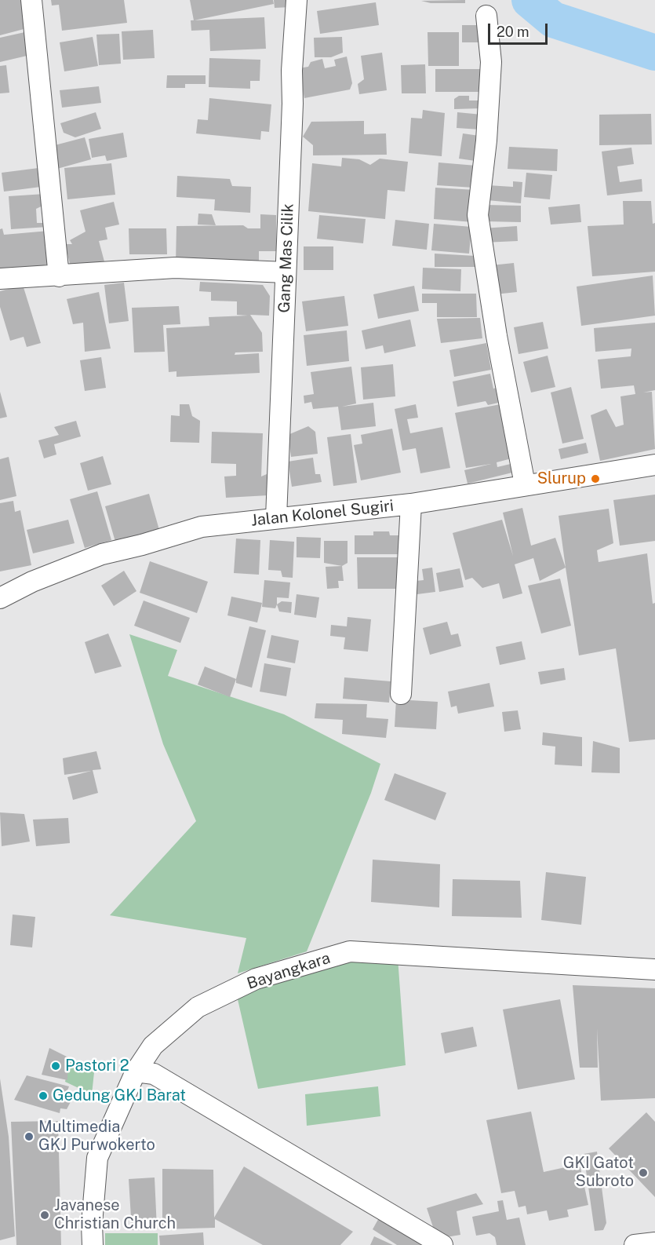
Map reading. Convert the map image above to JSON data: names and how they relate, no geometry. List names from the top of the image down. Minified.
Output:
{"streets":{"street":["Gang Mas Cilik","Jalan Kolonel Sugiri","Bayangkara"]},"crossings":[["Gang Mas Cilik","Jalan Kolonel Sugiri"]],"places":["Slurup","Pastori 2","Gedung GKJ Barat","Multimedia GKJ Purwokerto","GKI Gatot Subroto","Javanese Christian Church"],"scale_bar":"20 m"}
